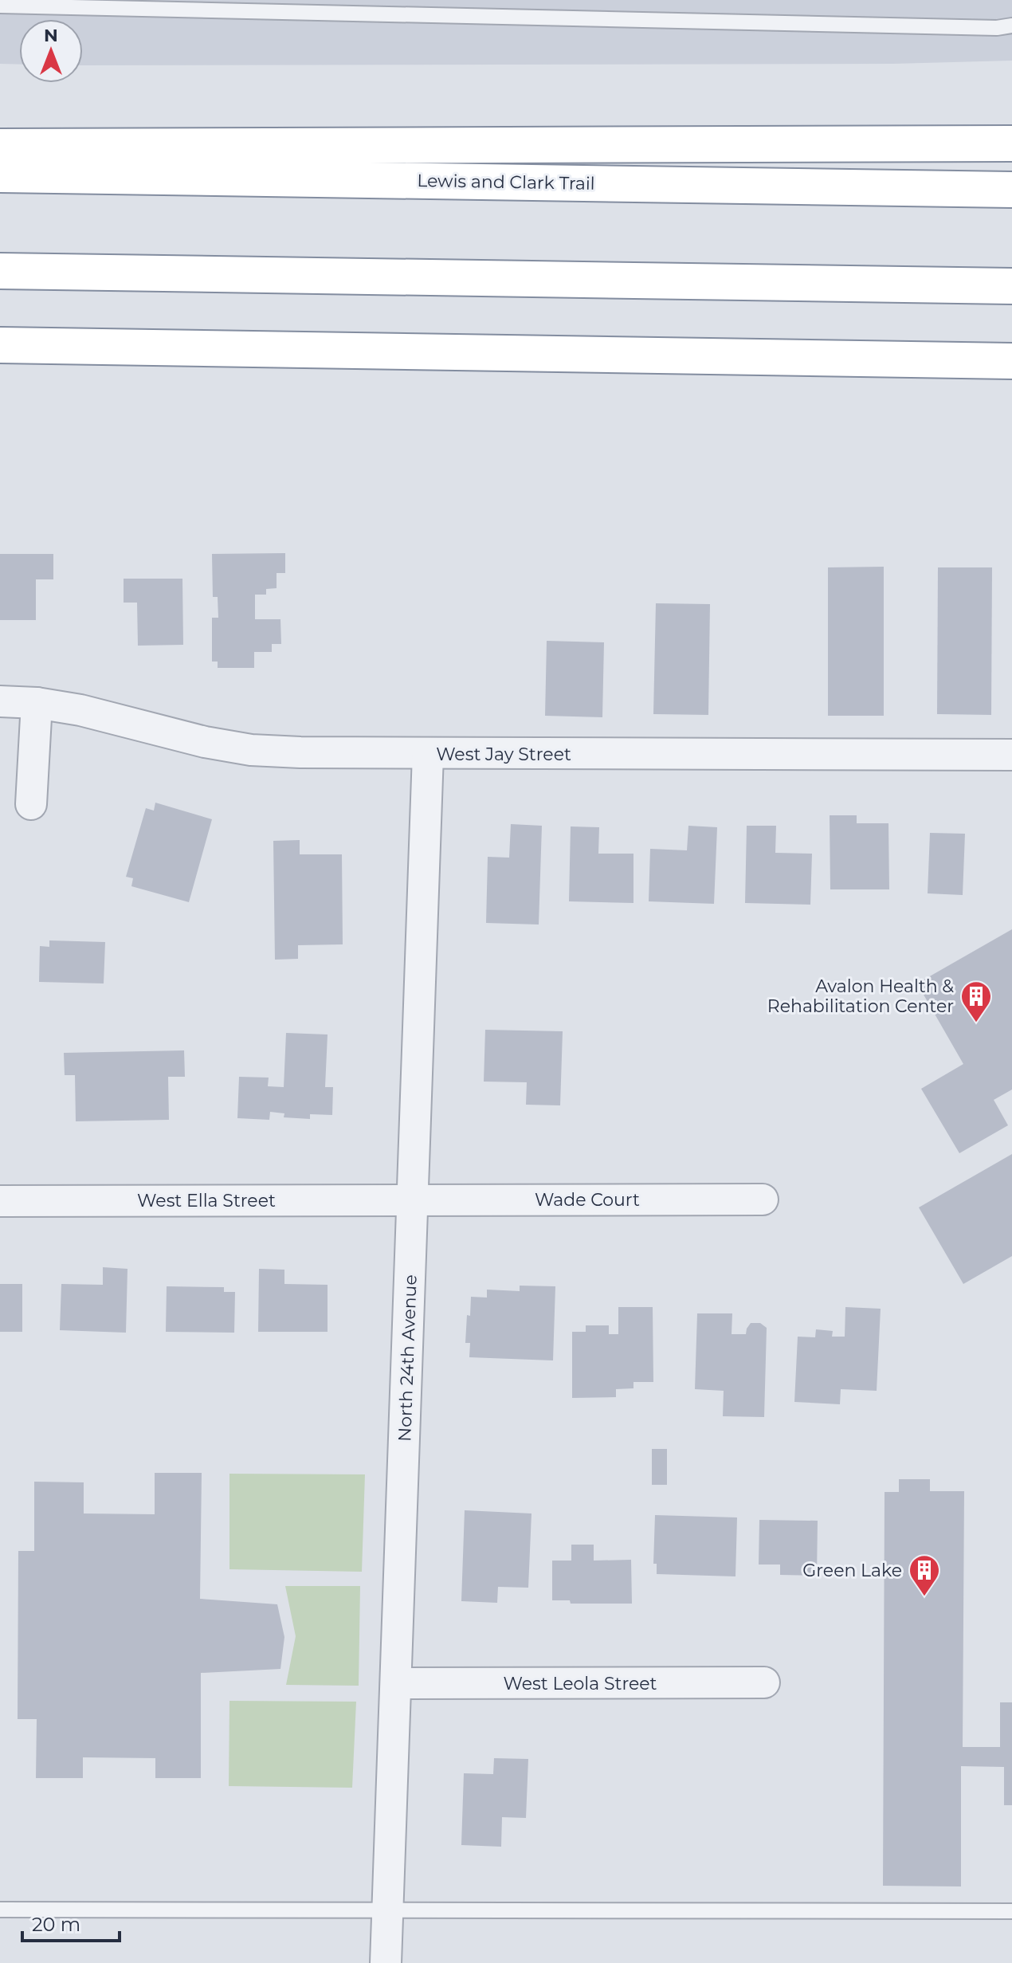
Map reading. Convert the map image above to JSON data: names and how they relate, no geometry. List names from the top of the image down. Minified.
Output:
{"streets":{"highway":["Lewis and Clark Trail"],"street":["West Jay Street","Wade Court","West Ella Street","North 24th Avenue","West Leola Street"]},"crossings":[["West Jay Street","North 24th Avenue"],["Wade Court","West Ella Street"],["Wade Court","North 24th Avenue"],["West Ella Street","North 24th Avenue"],["North 24th Avenue","West Leola Street"]],"places":{"building":["Avalon Health & Rehabilitation Center","Green Lake"]},"scale_bar":"20 m","north":"top"}
